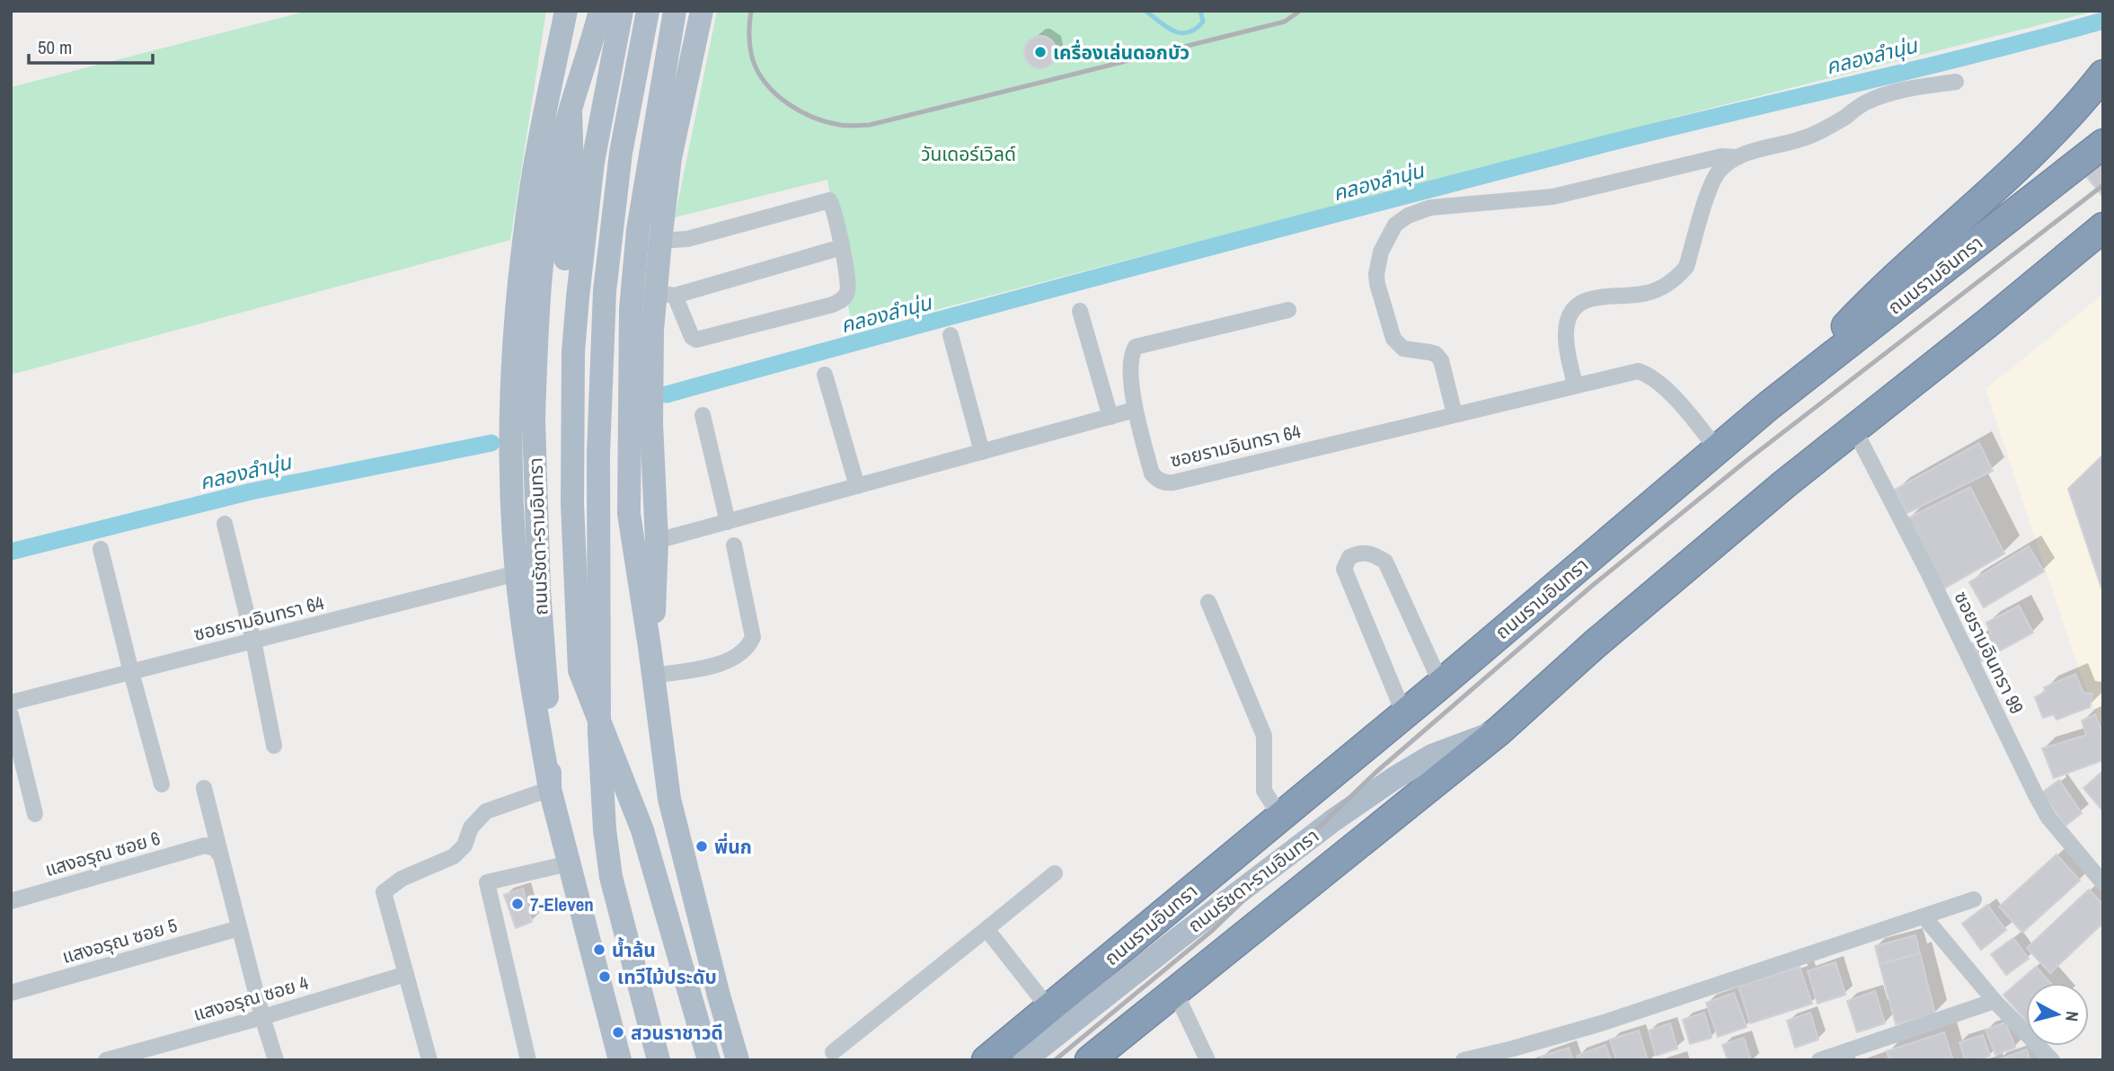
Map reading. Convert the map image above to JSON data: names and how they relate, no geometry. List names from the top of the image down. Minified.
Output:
{"streets":{"highway":["ถนนรามอินทรา"],"main road":["ถนนรัชดา-รามอินทรา"],"street":["ซอยรามอินทรา 64","ซอยรามอินทรา 99","แสงอรุณ ซอย 6","แสงอรุณ ซอย 5","แสงอรุณ ซอย 4"]},"crossings":[["ถนนรามอินทรา","ซอยรามอินทรา 64"]],"water":["คลองลำนุ่น"],"parks":["วันเดอร์เวิลด์"],"places":["เครื่องเล่นดอกบัว","พี่นก","7-Eleven","น้ำล้น","เทวีไม้ประดับ","สวนราชาวดี"],"scale_bar":"50 m","north":"right"}
